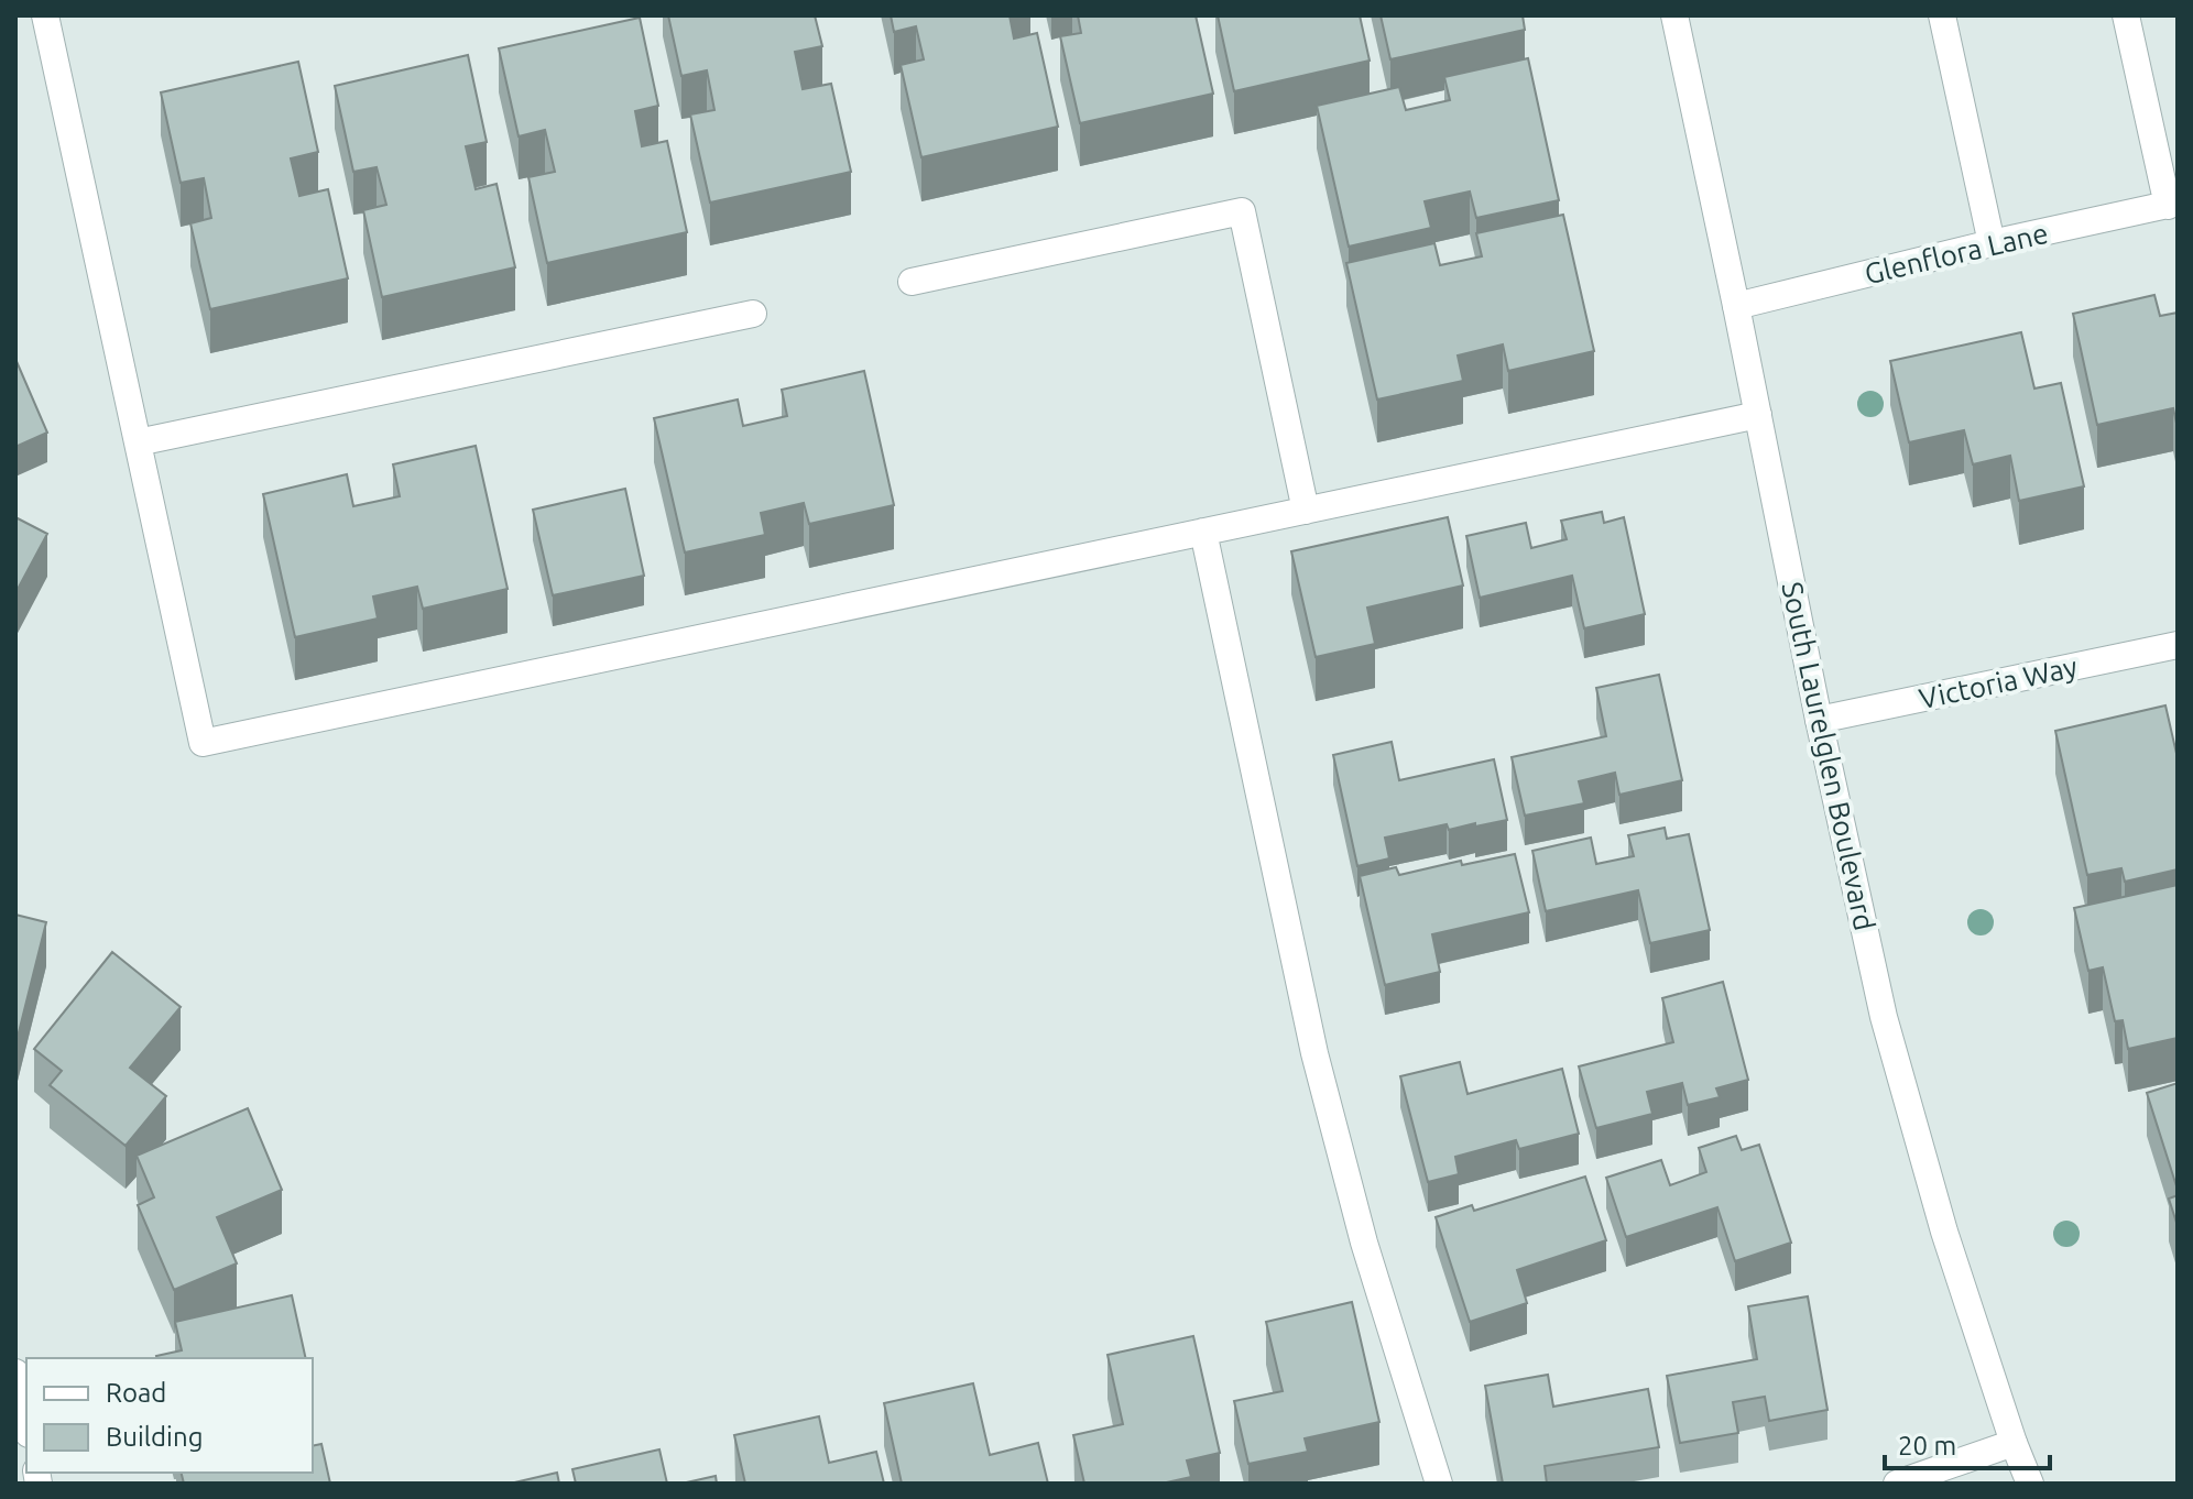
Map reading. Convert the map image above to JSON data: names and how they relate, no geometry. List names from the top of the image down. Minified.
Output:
{"streets":{"street":["Glenflora Lane","Victoria Way","South Laurelglen Boulevard"]},"crossings":[["Glenflora Lane","South Laurelglen Boulevard"],["Victoria Way","South Laurelglen Boulevard"]],"legend":["Road","Building"],"scale_bar":"20 m"}
